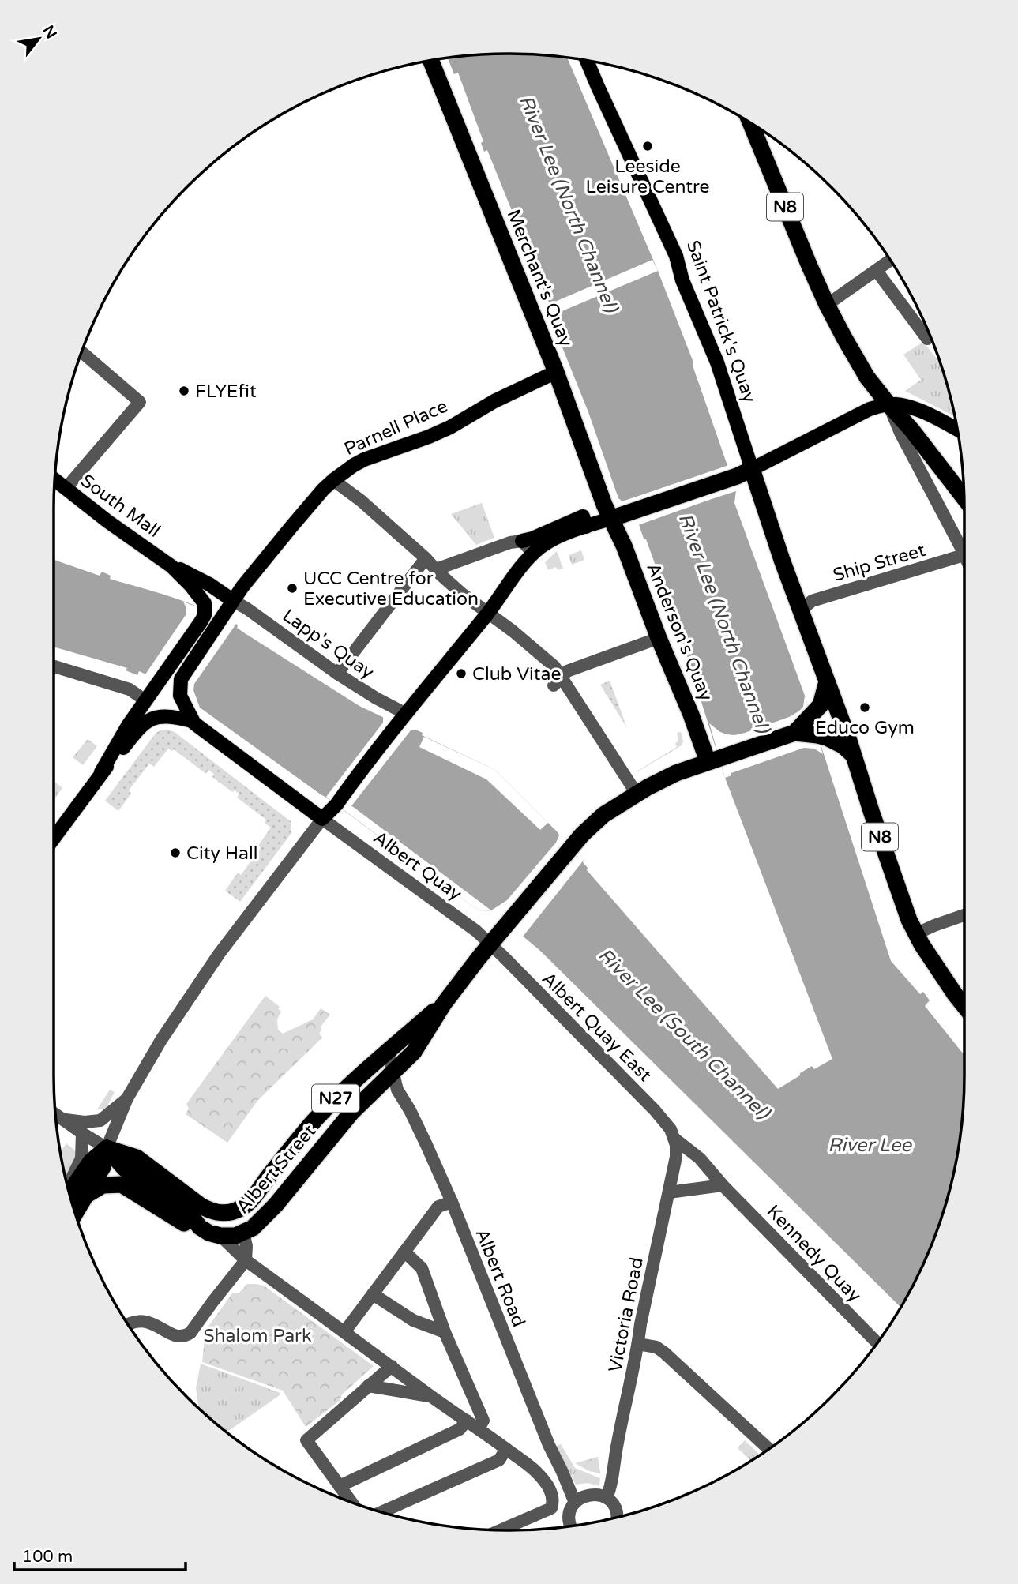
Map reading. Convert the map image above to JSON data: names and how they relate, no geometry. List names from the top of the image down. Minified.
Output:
{"streets":{"highway":["N8","Merchant's Quay","Saint Patrick's Quay","Anderson's Quay","N27","Albert Street"],"main road":["Parnell Place","South Mall"],"street":["Ship Street","Lapp's Quay","Albert Quay","Albert Quay East","Kennedy Quay","Albert Road","Victoria Road"]},"crossings":[["N8","Saint Patrick's Quay"],["N8","Ship Street"],["N8","N27"],["Merchant's Quay","Parnell Place"],["Merchant's Quay","Anderson's Quay"],["Saint Patrick's Quay","Ship Street"],["Parnell Place","South Mall"],["Parnell Place","Lapp's Quay"],["South Mall","Lapp's Quay"],["Anderson's Quay","N27"],["Albert Quay","Albert Quay East"],["Albert Quay","N27"],["Albert Quay","Albert Street"],["Albert Quay East","N27"],["Albert Quay East","Albert Street"],["Albert Quay East","Kennedy Quay"],["Albert Quay East","Victoria Road"],["N27","Albert Street"],["Albert Street","Albert Road"],["Kennedy Quay","Victoria Road"]],"water":["River Lee (North Channel)","River Lee (South Channel)","River Lee"],"parks":["Shalom Park"],"places":["Leeside Leisure Centre","FLYEfit","UCC Centre for Executive Education","Club Vitae","Educo Gym","City Hall"],"scale_bar":"100 m","north":"top right"}
